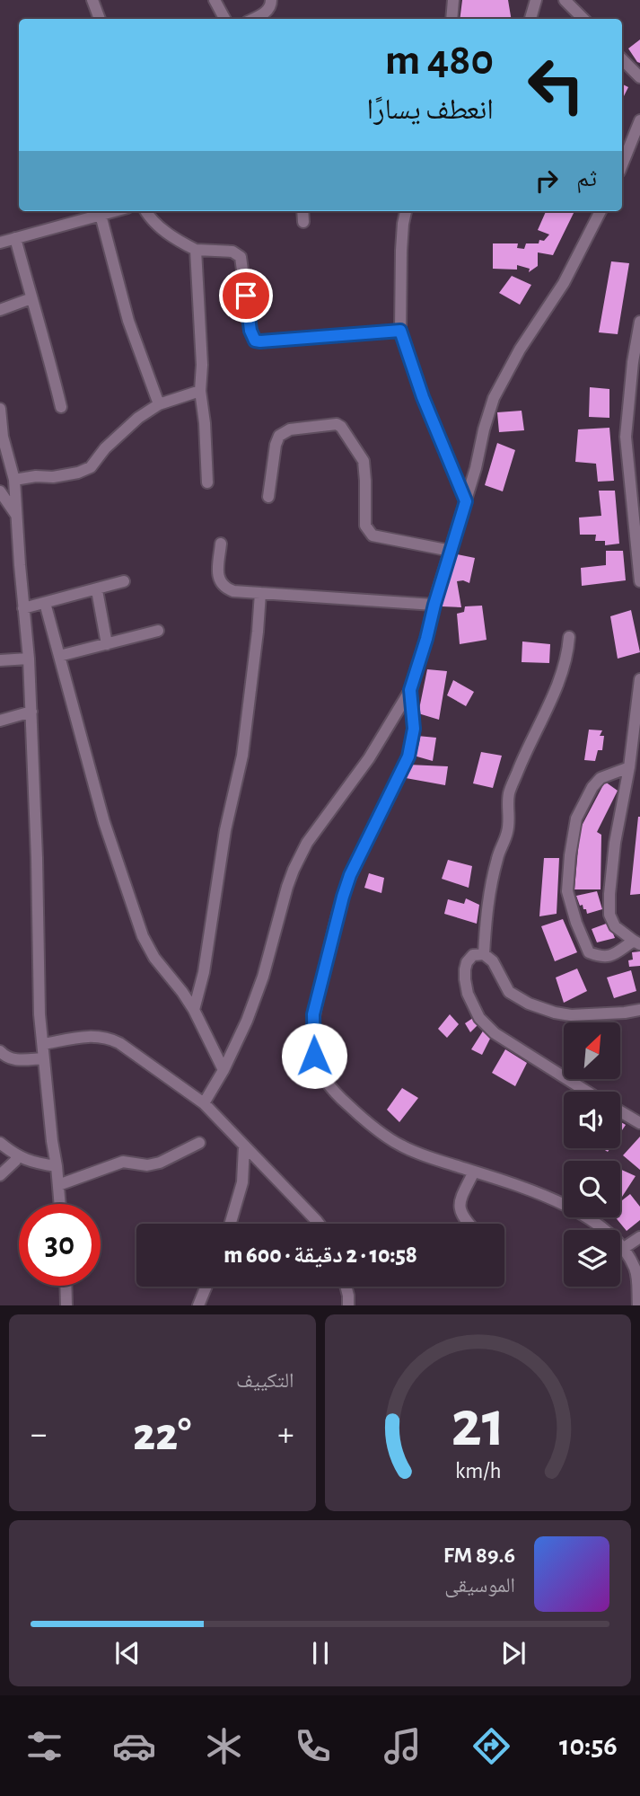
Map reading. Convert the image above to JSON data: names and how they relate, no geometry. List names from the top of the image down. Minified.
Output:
{"north":"top right","page":{"turn":["480 m","انعطف يسارًا"],"then":"ثم","limit":"30","trip":"10:58 · 2 دقيقة · 600 m","tile":"التكييف","heat":["−","22°","+"],"song":["89.6 FM","الموسيقى"],"tabs":"10:56","gauge":["21","km/h"]}}
